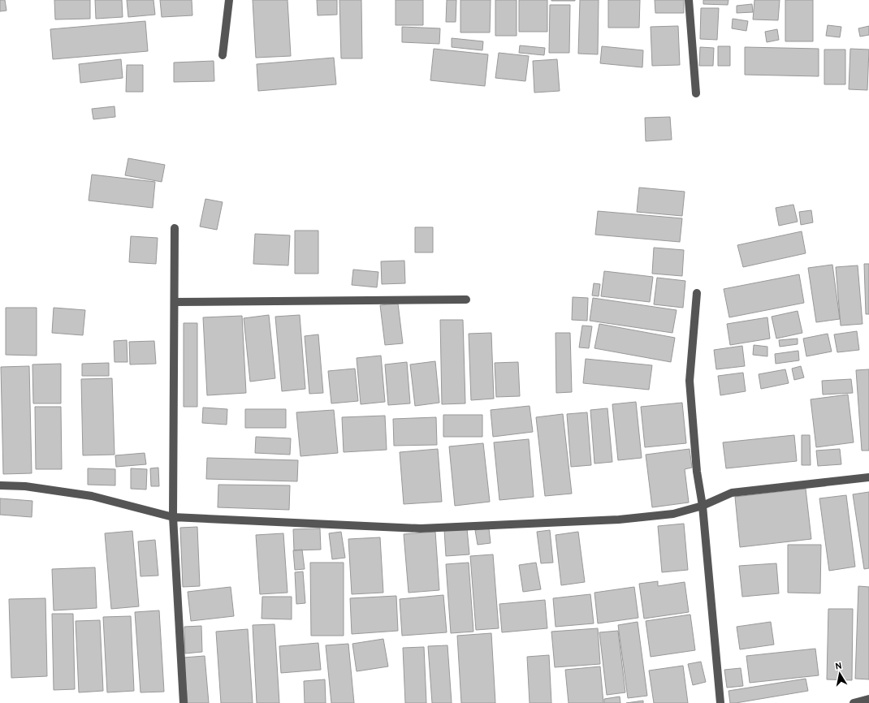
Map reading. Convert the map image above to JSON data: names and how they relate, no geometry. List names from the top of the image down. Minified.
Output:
{"north":"top"}
